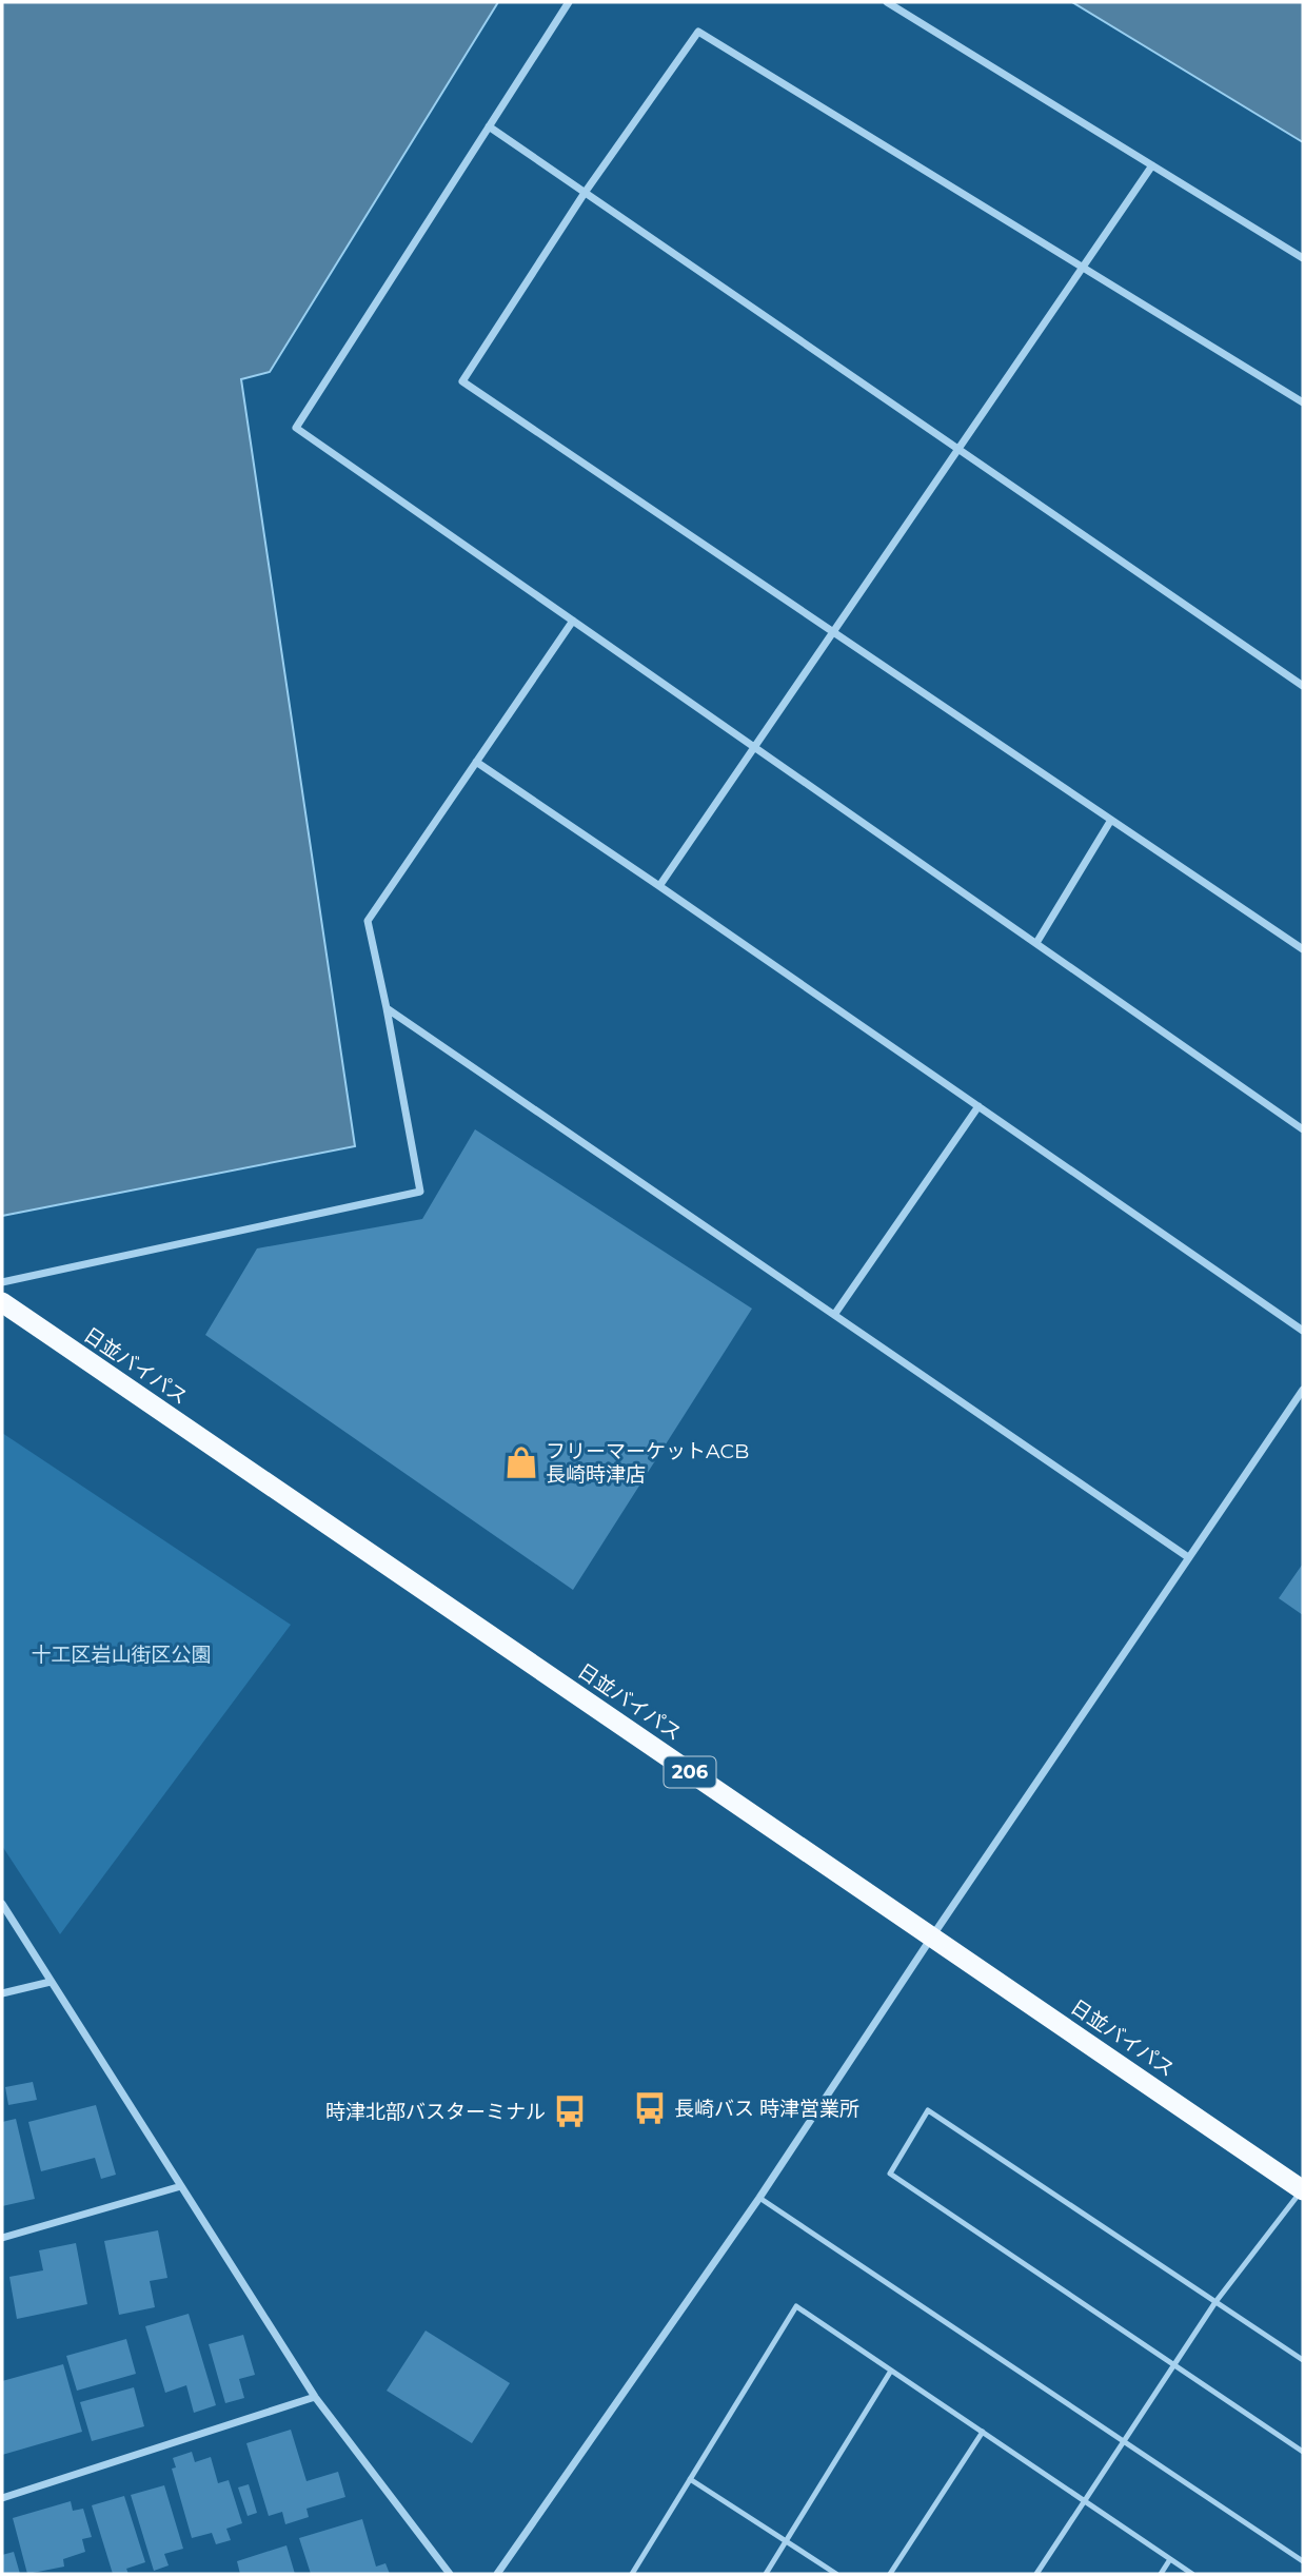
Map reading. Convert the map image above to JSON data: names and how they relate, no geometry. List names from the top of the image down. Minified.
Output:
{"streets":{"highway":["日並バイパス","206"]},"parks":["十工区岩山街区公園"],"places":{"shop":["フリーマーケットACB 長崎時津店"],"bus stop":["長崎バス 時津営業所","時津北部バスターミナル"]}}
